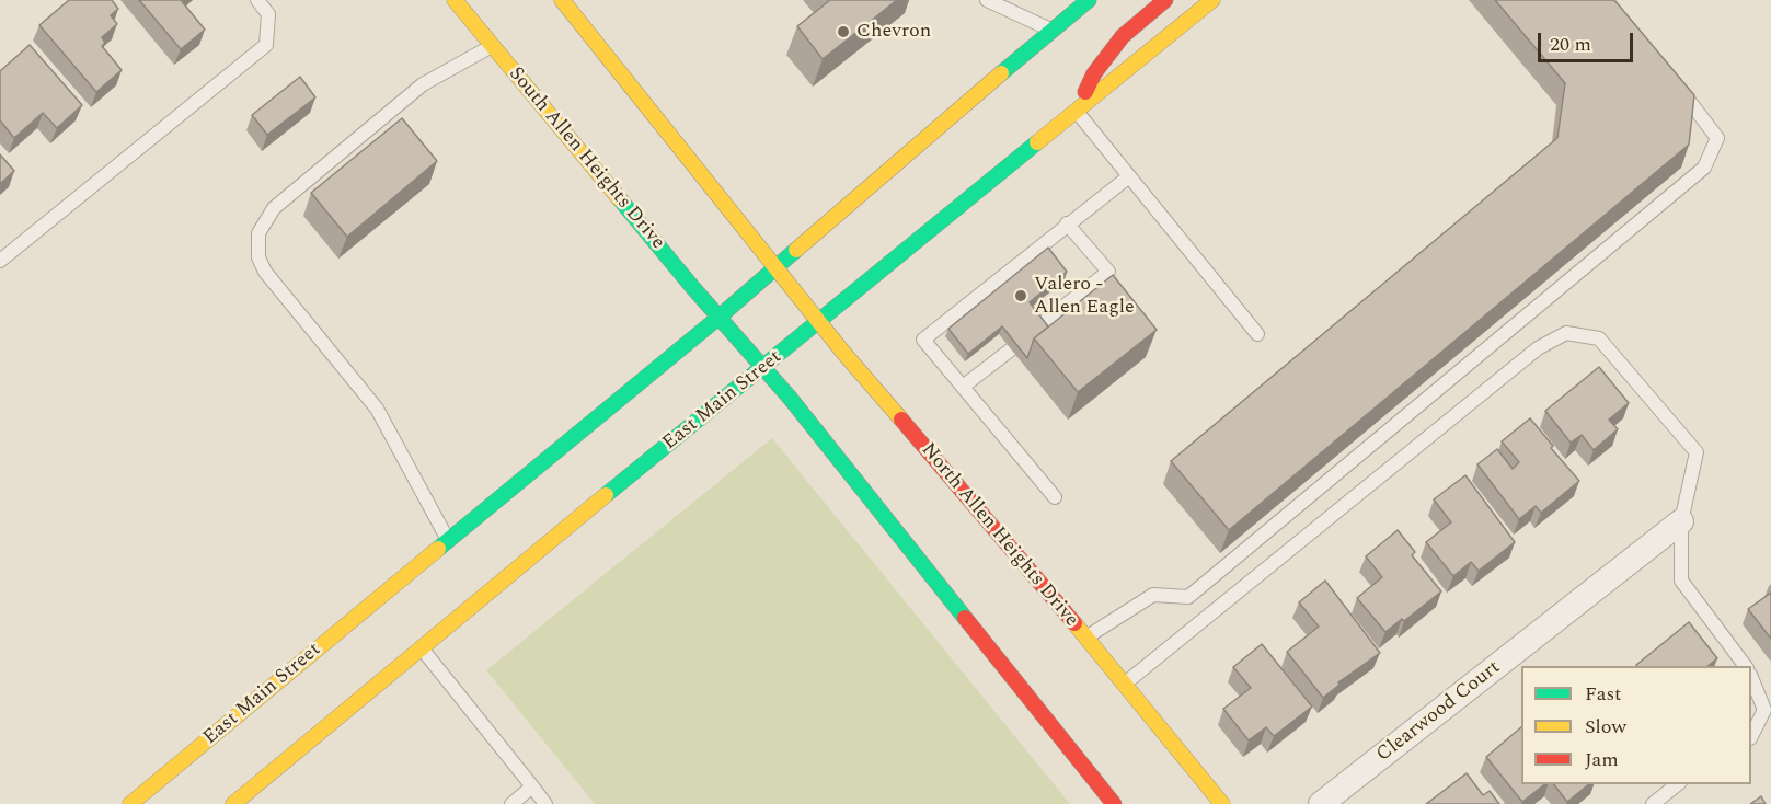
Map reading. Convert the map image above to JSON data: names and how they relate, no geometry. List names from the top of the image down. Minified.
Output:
{"streets":{"main road":["South Allen Heights Drive","East Main Street","North Allen Heights Drive"],"street":["Clearwood Court"]},"crossings":[["South Allen Heights Drive","East Main Street"],["East Main Street","North Allen Heights Drive"]],"places":["Chevron","Valero - Allen Eagle"],"legend":["Fast","Slow","Jam"],"scale_bar":"20 m"}
